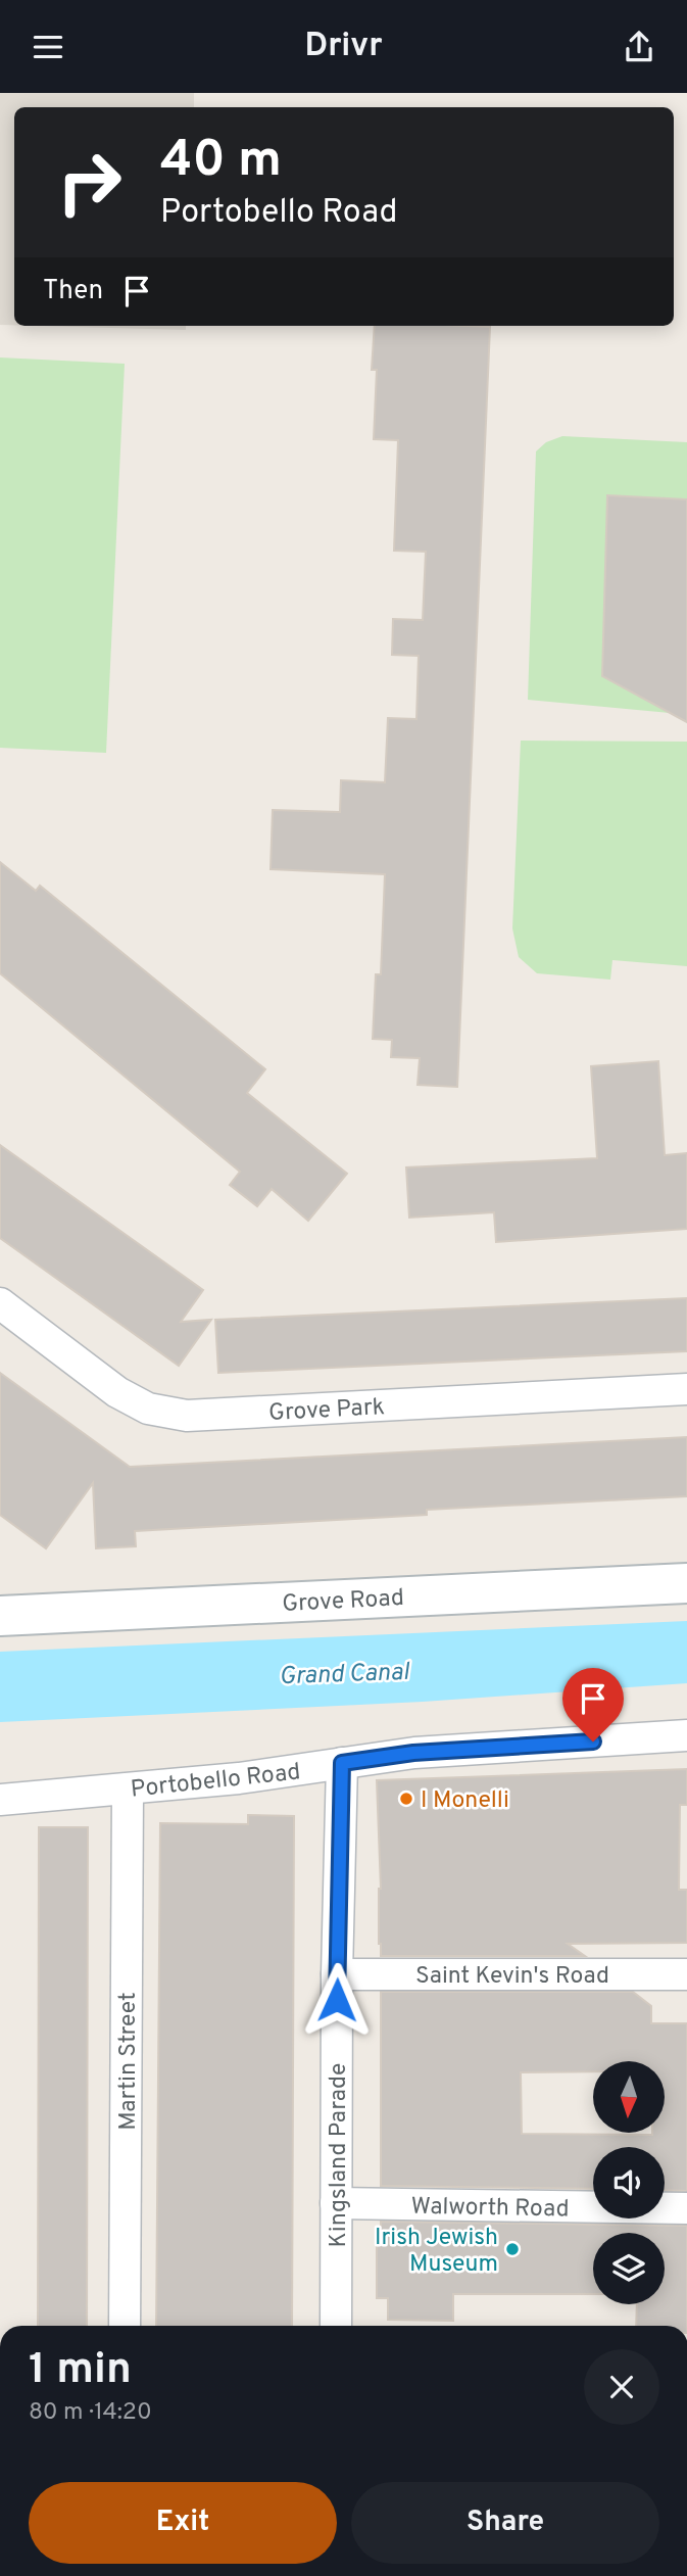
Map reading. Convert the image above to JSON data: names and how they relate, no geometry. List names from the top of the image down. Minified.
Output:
{"streets":{"main road":["Grove Road"],"street":["Grove Park","Portobello Road","Saint Kevin's Road","Martin Street","Kingsland Parade","Walworth Road"]},"crossings":[["Portobello Road","Martin Street"],["Portobello Road","Kingsland Parade"],["Saint Kevin's Road","Kingsland Parade"],["Kingsland Parade","Walworth Road"]],"water":["Grand Canal"],"places":["I Monelli","Irish Jewish Museum"],"north":"bottom","page":{"header":"Drivr","turn":["40 m","Portobello Road"],"then":"Then","heading":["1 min","80 m · 14:20"],"buttons":["Exit","Share"]}}
